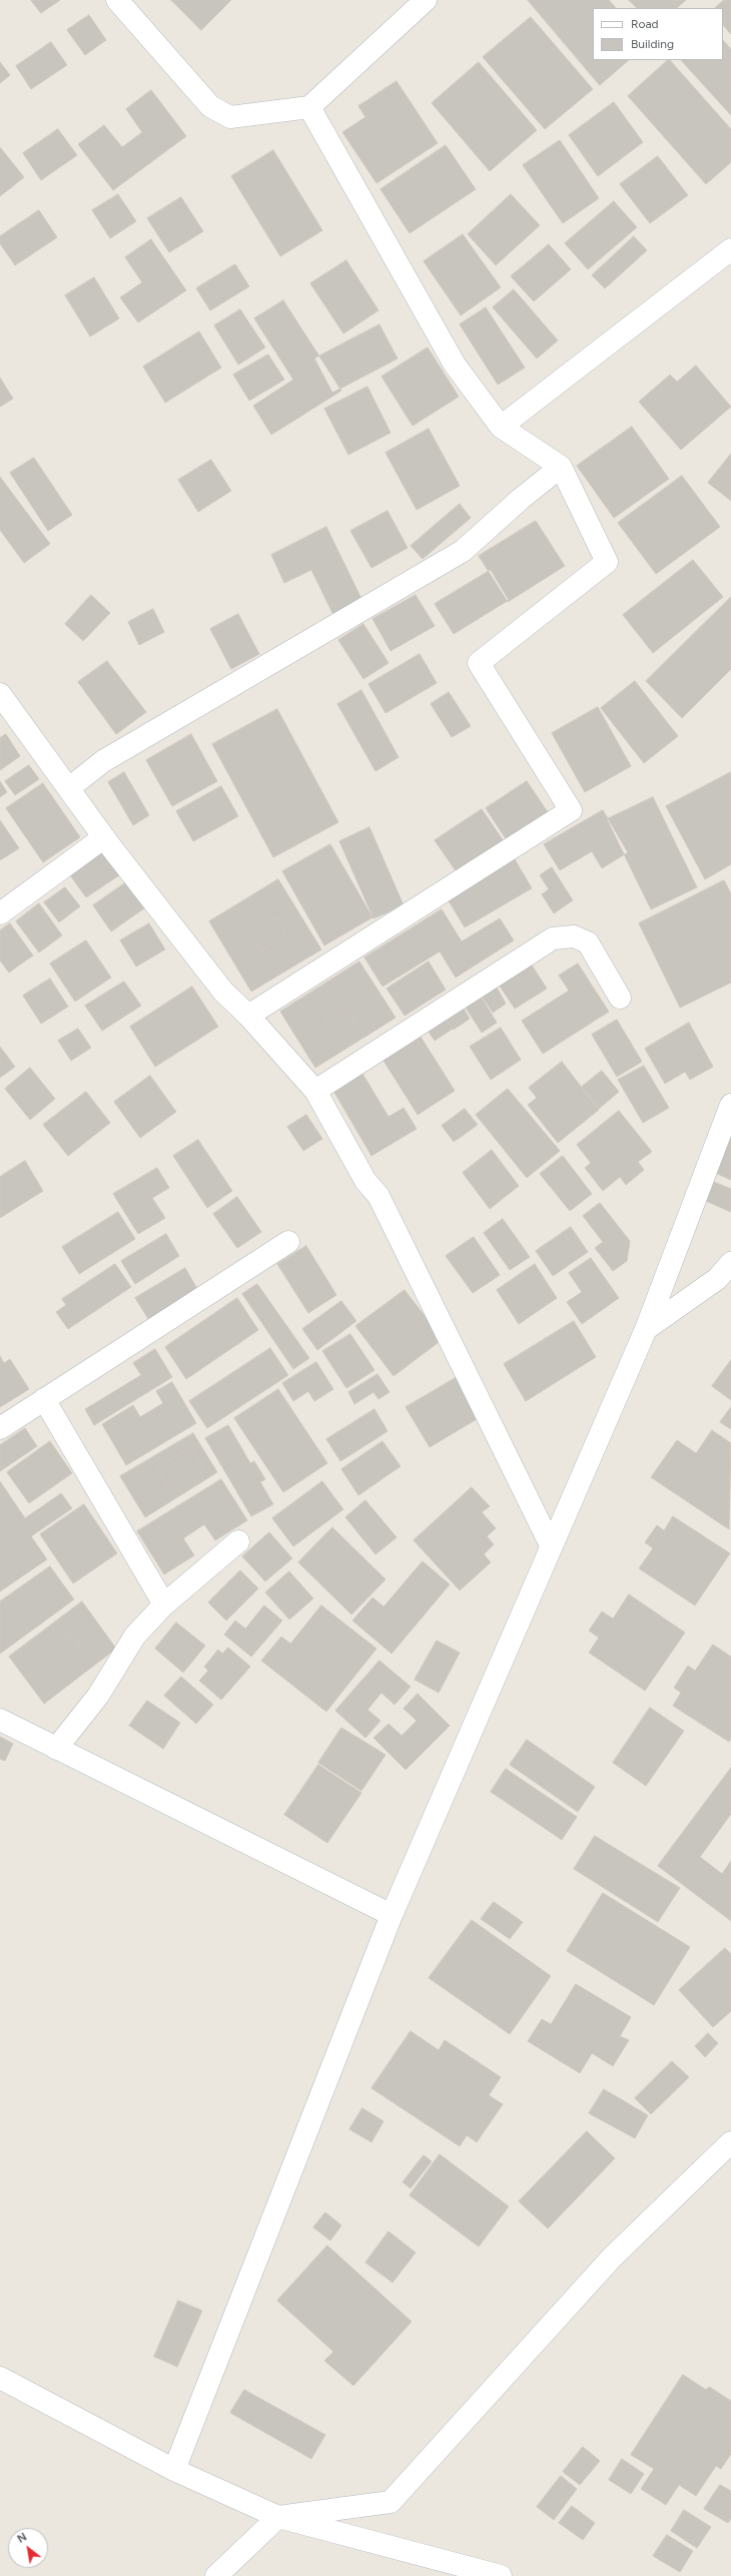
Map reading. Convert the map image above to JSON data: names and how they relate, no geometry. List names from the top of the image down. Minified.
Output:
{"legend":["Road","Building"],"north":"top left"}
